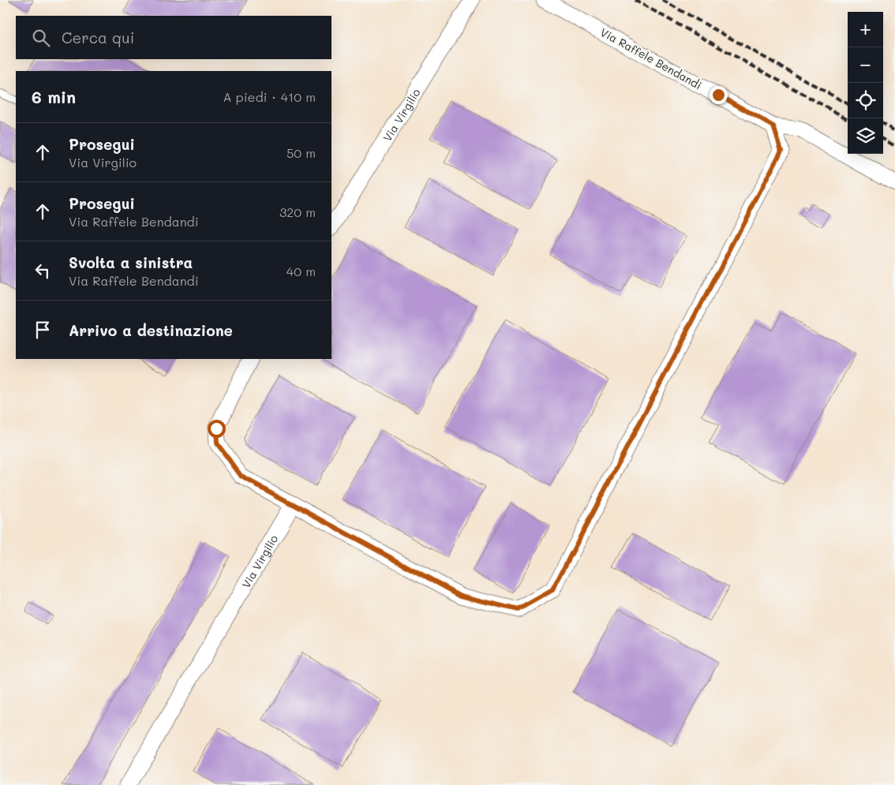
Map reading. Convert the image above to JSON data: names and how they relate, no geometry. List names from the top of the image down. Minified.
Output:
{"streets":{"street":["Via Raffele Bendandi","Via Virgilio"]},"page":{"map_buttons":["+","−"],"search":"Cerca qui","heading":["6 min","A piedi · 410 m"],"list":[["Prosegui","Via Virgilio","50 m"],["Prosegui","Via Raffele Bendandi","320 m"],["Svolta a sinistra","Via Raffele Bendandi","40 m"],"Arrivo a destinazione"]}}
